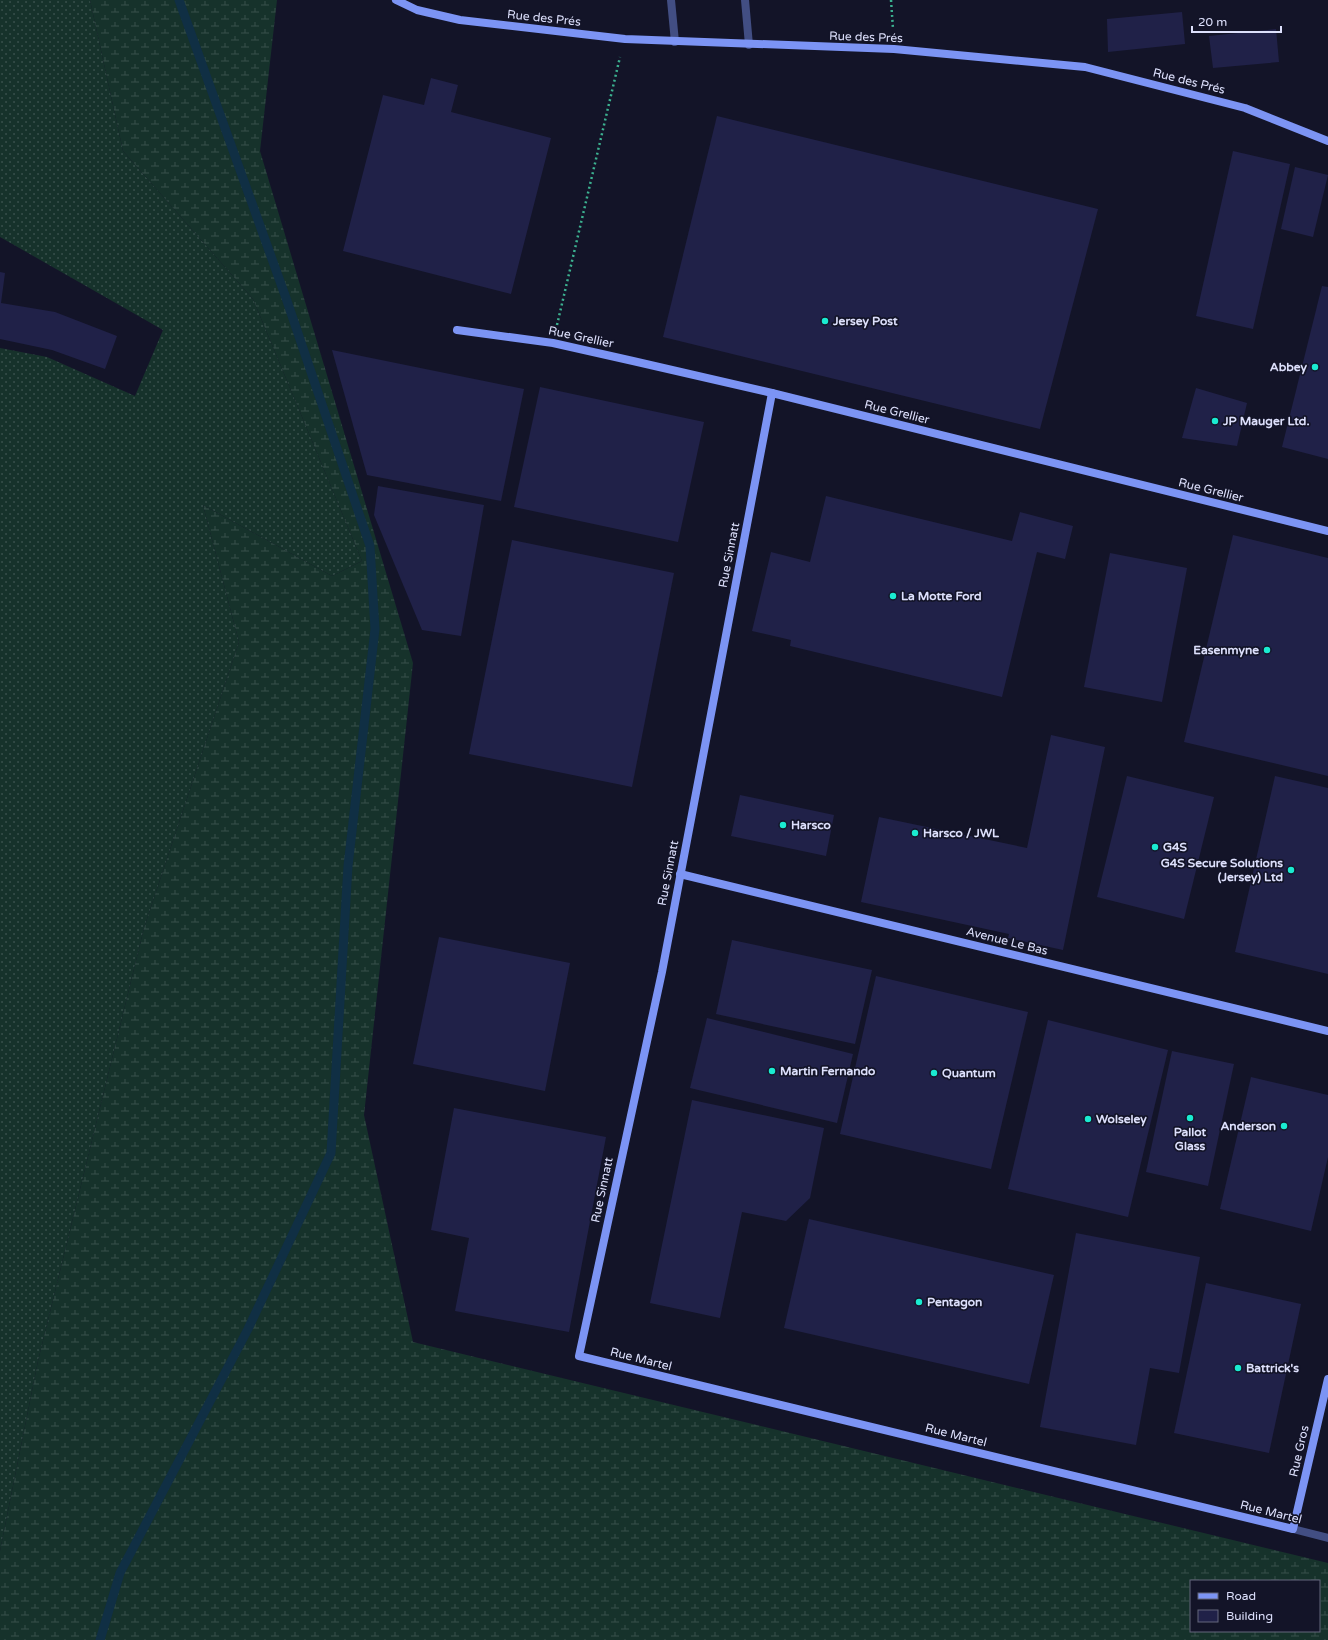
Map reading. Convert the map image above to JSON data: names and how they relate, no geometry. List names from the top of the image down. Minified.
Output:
{"streets":{"street":["Rue des Prés","Rue Grellier","Rue Sinnatt","Avenue Le Bas","Rue Martel","Rue Gros"]},"crossings":[["Rue Grellier","Rue Sinnatt"],["Rue Sinnatt","Avenue Le Bas"],["Rue Sinnatt","Rue Martel"],["Rue Martel","Rue Gros"]],"places":["Jersey Post","Abbey","JP Mauger Ltd.","La Motte Ford","Easenmyne","Harsco","Harsco / JWL","G4S","G4S Secure Solutions (Jersey) Ltd","Martin Fernando","Quantum","Pallot Glass","Wolseley","Anderson","Pentagon","Battrick's"],"legend":["Road","Building"],"scale_bar":"20 m"}
